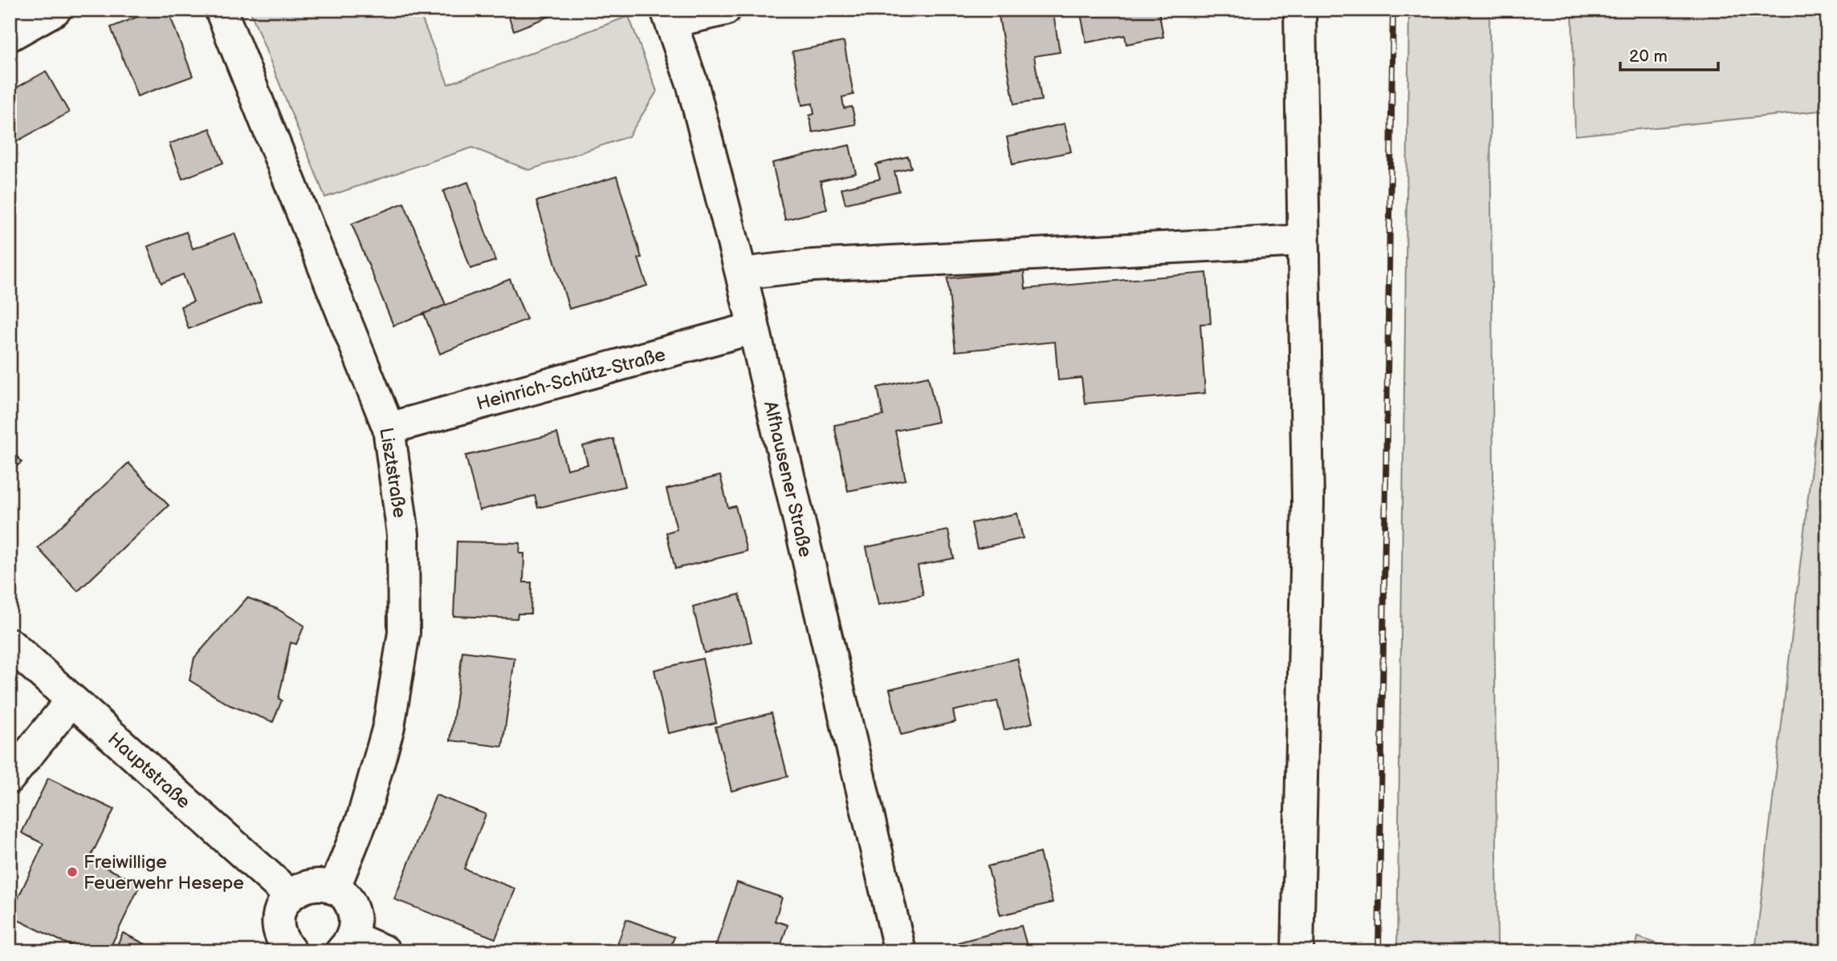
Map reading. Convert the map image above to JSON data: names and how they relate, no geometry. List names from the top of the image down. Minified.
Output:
{"streets":{"street":["Heinrich-Schütz-Straße","Lisztstraße","Alfhausener Straße","Hauptstraße"]},"crossings":[["Heinrich-Schütz-Straße","Lisztstraße"],["Heinrich-Schütz-Straße","Alfhausener Straße"]],"places":["Freiwillige Feuerwehr Hesepe"],"scale_bar":"20 m"}
